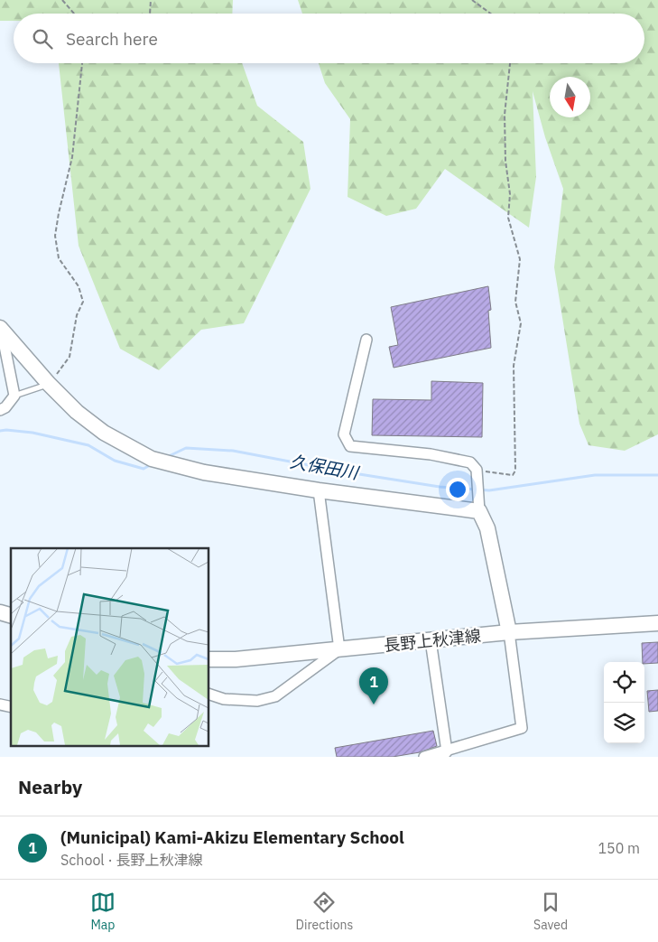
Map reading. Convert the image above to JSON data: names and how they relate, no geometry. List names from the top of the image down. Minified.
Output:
{"streets":{"street":["長野上秋津線"]},"water":["久保田川"],"north":"bottom","page":{"search":"Search here","pins":"1","heading":"Nearby","list":[{"mark":"1","name":"(Municipal) Kami-Akizu Elementary School","note":"School · 長野上秋津線","value":"150 m"}],"nav":["Map","Directions","Saved"]}}
